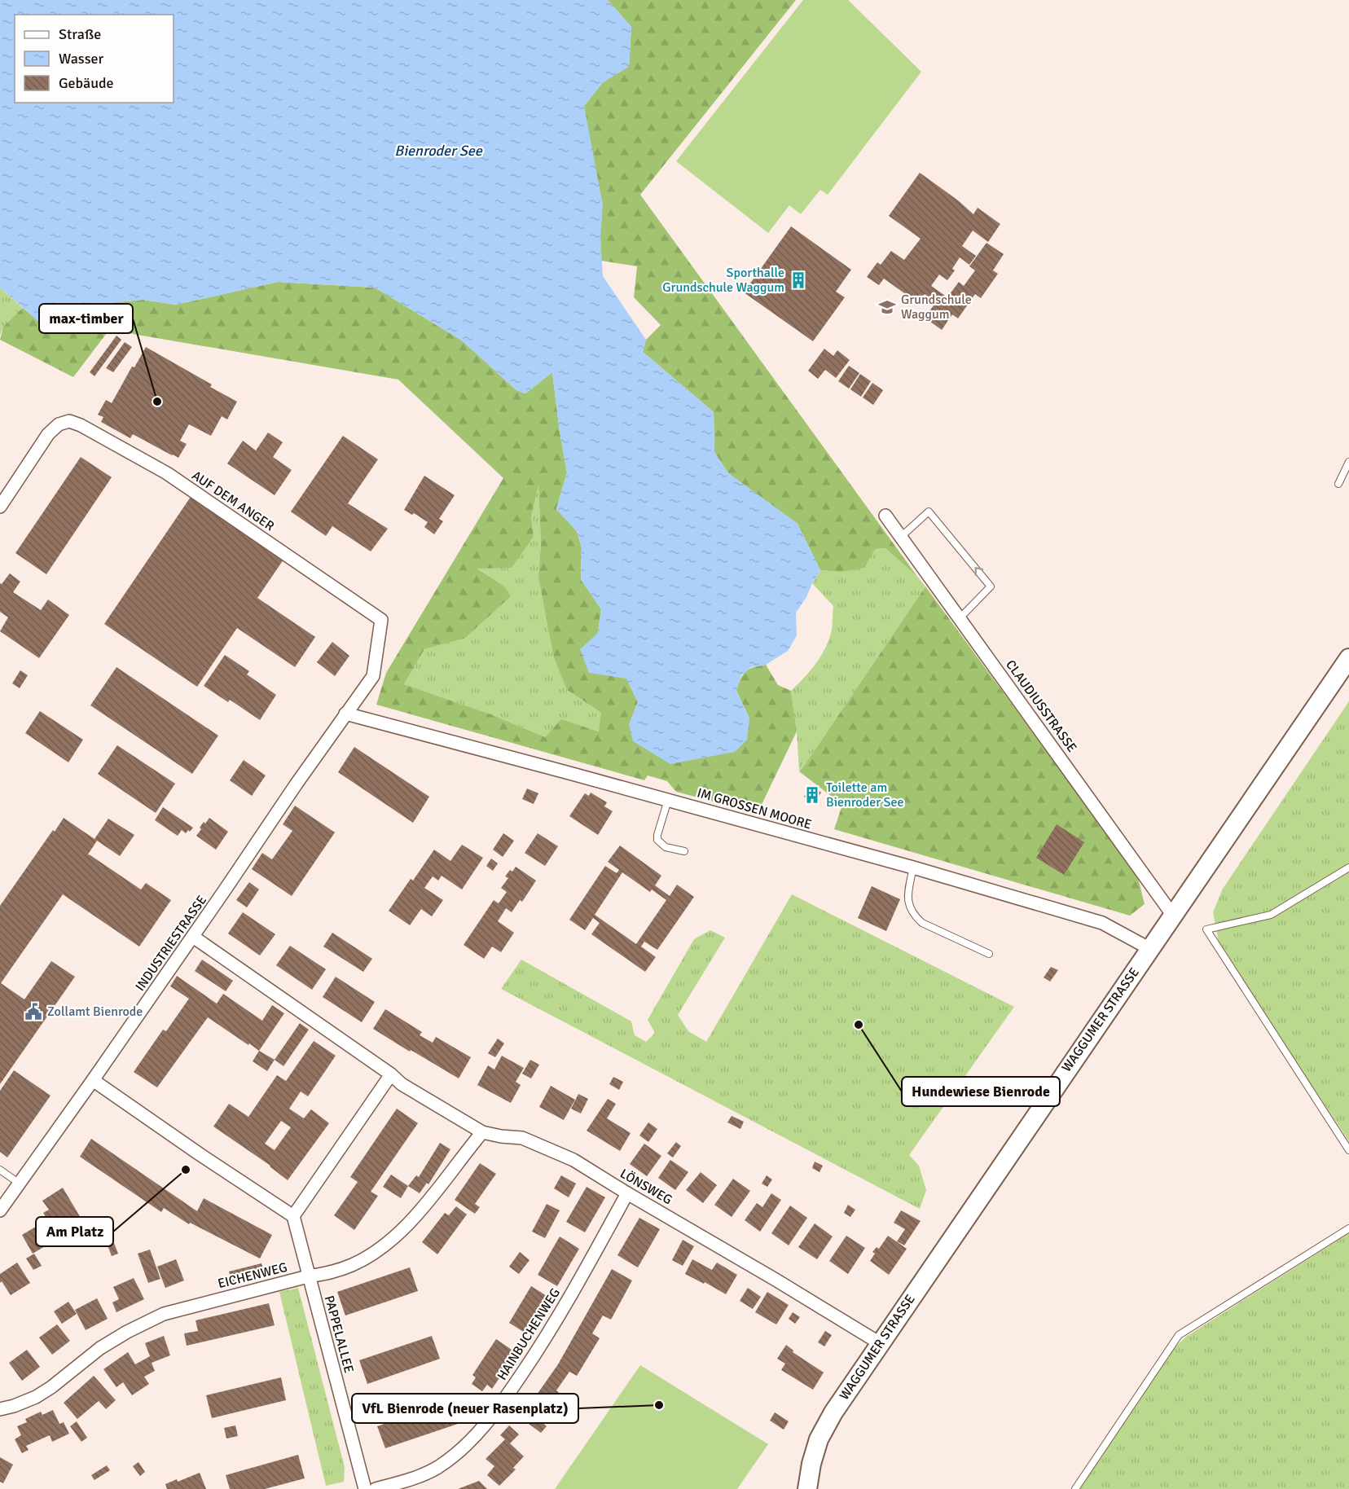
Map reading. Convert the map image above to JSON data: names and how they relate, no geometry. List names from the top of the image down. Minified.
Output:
{"streets":{"street":["AUF DEM ANGER","CLAUDIUSSTRASSE","IM GROSSEN MOORE","INDUSTRIESTRASSE","WAGGUMER STRASSE","LÖNSWEG","EICHENWEG","PAPPELALLEE","HAINBUCHENWEG"]},"crossings":[["AUF DEM ANGER","IM GROSSEN MOORE"],["AUF DEM ANGER","INDUSTRIESTRASSE"],["CLAUDIUSSTRASSE","WAGGUMER STRASSE"],["IM GROSSEN MOORE","INDUSTRIESTRASSE"],["IM GROSSEN MOORE","WAGGUMER STRASSE"],["INDUSTRIESTRASSE","LÖNSWEG"],["WAGGUMER STRASSE","LÖNSWEG"],["LÖNSWEG","EICHENWEG"],["LÖNSWEG","HAINBUCHENWEG"],["EICHENWEG","PAPPELALLEE"]],"water":["Bienroder See"],"places":{"building":["Sporthalle Grundschule Waggum","Toilette am Bienroder See"],"school or university":["Grundschule Waggum"],"other":["max-timber","Hundewiese Bienrode","Am Platz","VfL Bienrode (neuer Rasenplatz)"],"public building":["Zollamt Bienrode"]},"legend":["Straße","Wasser","Gebäude"]}
